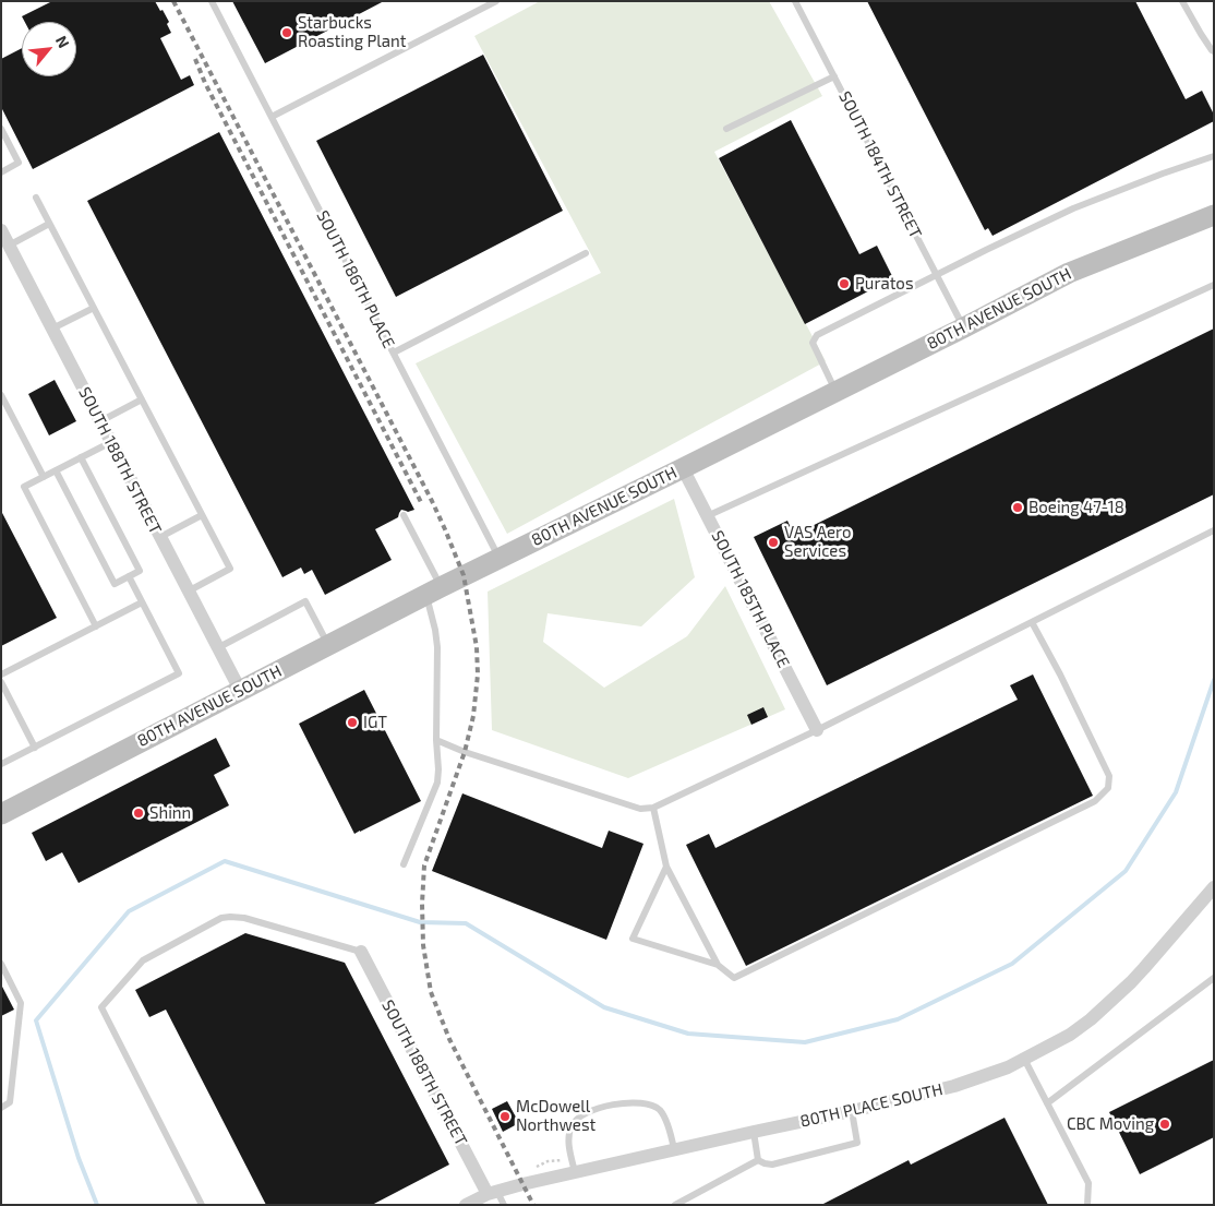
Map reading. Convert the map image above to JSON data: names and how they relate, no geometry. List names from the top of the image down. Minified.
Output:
{"streets":{"street":["80TH AVENUE SOUTH","SOUTH 188TH STREET","SOUTH 185TH PLACE","80TH PLACE SOUTH"],"lane":["SOUTH 184TH STREET","SOUTH 186TH PLACE"]},"crossings":[["SOUTH 184TH STREET","80TH AVENUE SOUTH"],["SOUTH 186TH PLACE","80TH AVENUE SOUTH"],["80TH AVENUE SOUTH","SOUTH 188TH STREET"],["80TH AVENUE SOUTH","SOUTH 185TH PLACE"],["SOUTH 188TH STREET","80TH PLACE SOUTH"]],"places":["Starbucks Roasting Plant","Puratos","Boeing 47-18","VAS Aero Services","IGT","Shinn","McDowell Northwest","CBC Moving"],"north":"top right"}
